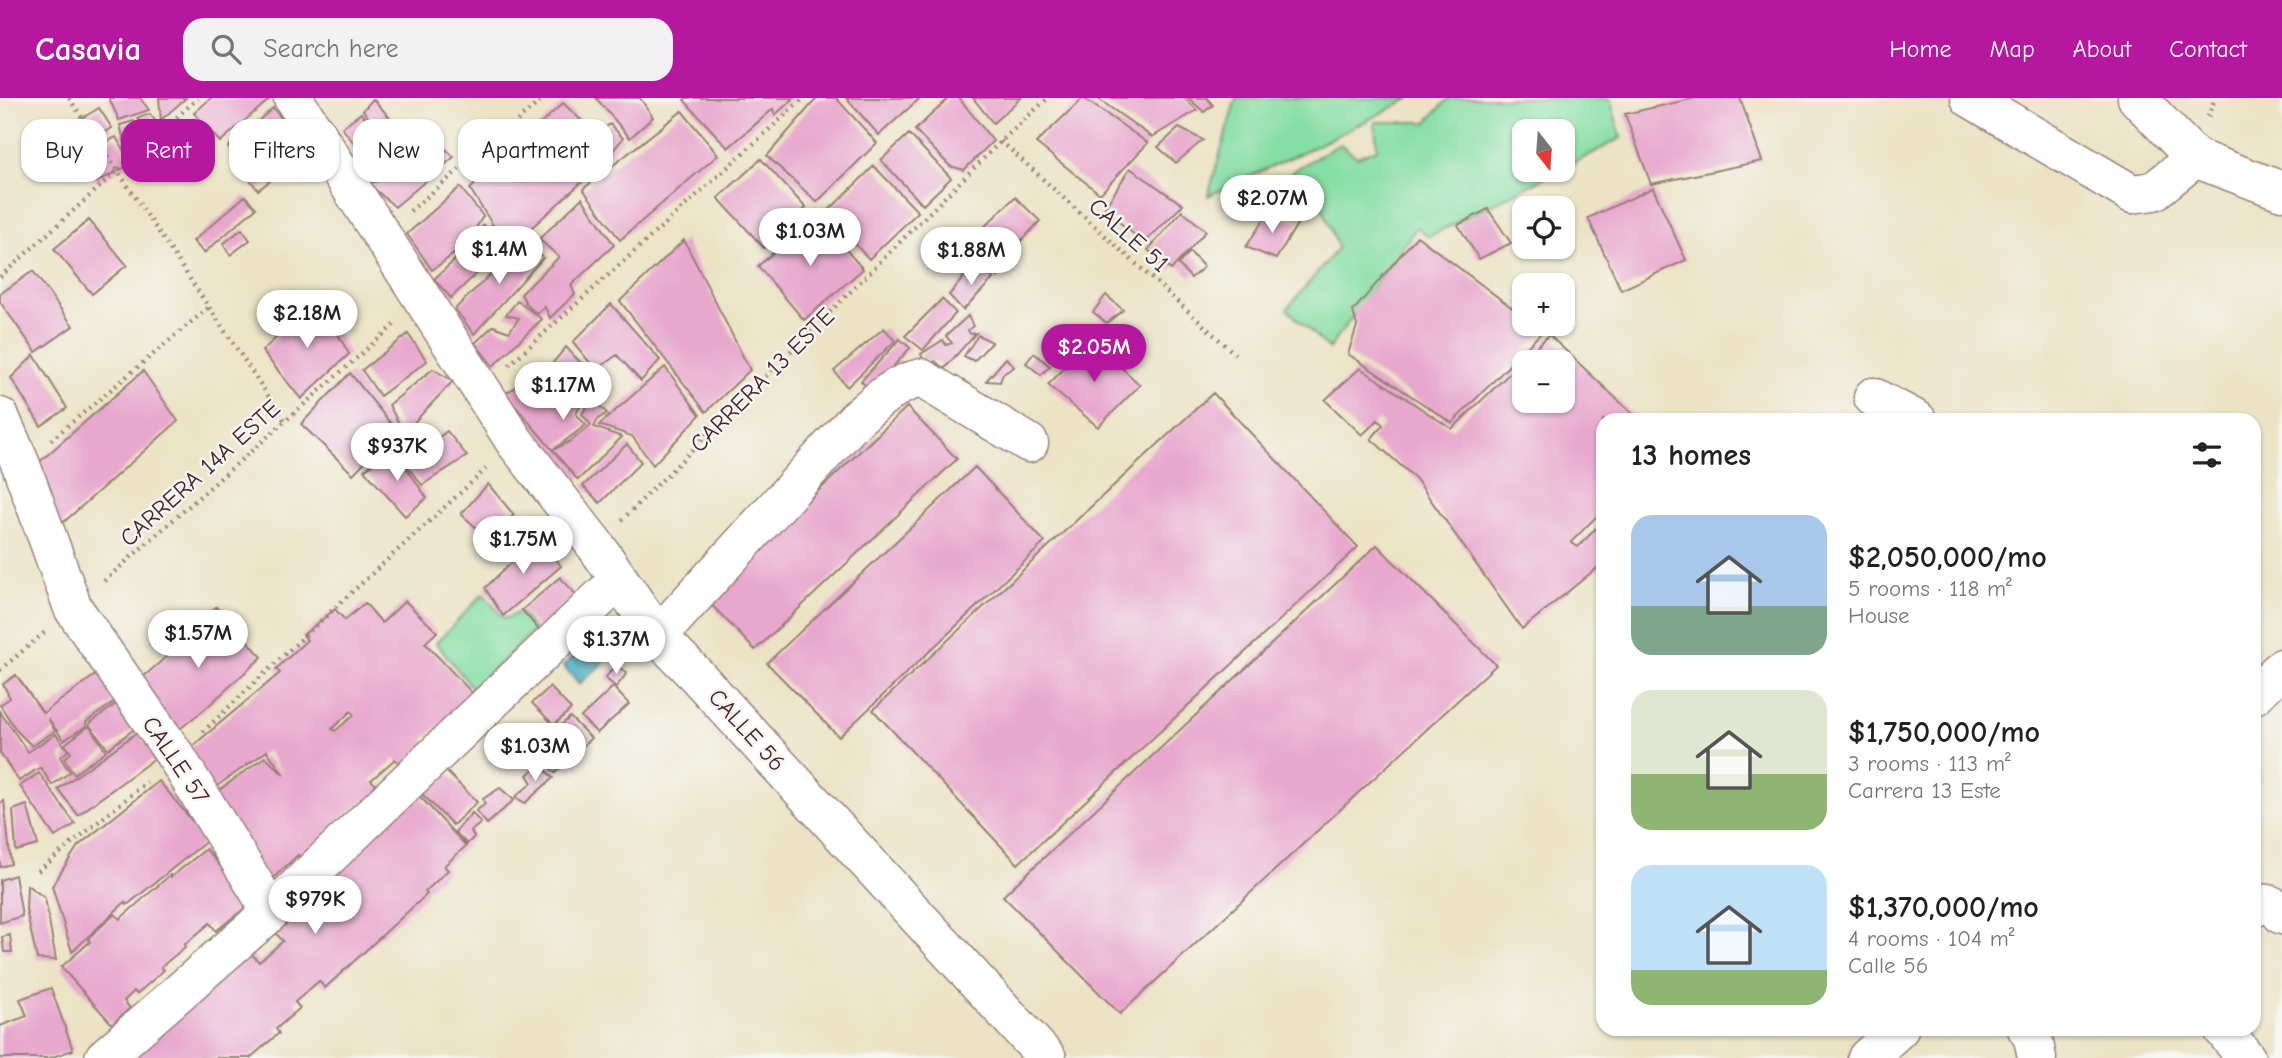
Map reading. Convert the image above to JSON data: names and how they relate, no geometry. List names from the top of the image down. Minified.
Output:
{"streets":{"street":["CALLE 56","CALLE 57"],"path":["CALLE 51","CARRERA 13 ESTE","CARRERA 14A ESTE"]},"crossings":[["CALLE 51","CARRERA 13 ESTE"],["CARRERA 13 ESTE","CALLE 56"],["CARRERA 14A ESTE","CALLE 56"],["CARRERA 14A ESTE","CALLE 57"]],"north":"bottom","page":{"header":"Casavia","search":"Search here","nav":["Home","Map","About","Contact"],"map_buttons":["+","−"],"chip":["Buy","Rent","Filters","New","Apartment"],"price":["$2.07M","$1.03M","$1.4M","$1.88M","$2.18M","$2.05M","$1.17M","$937K","$1.75M","$1.57M","$1.37M","$1.03M","$979K"],"heading":"13 homes","list":[{"name":"$2,050,000/mo","note":"5 rooms · 118 m² · House"},{"name":"$1,750,000/mo","note":"3 rooms · 113 m² · Carrera 13 Este"},{"name":"$1,370,000/mo","note":"4 rooms · 104 m² · Calle 56"}]}}
